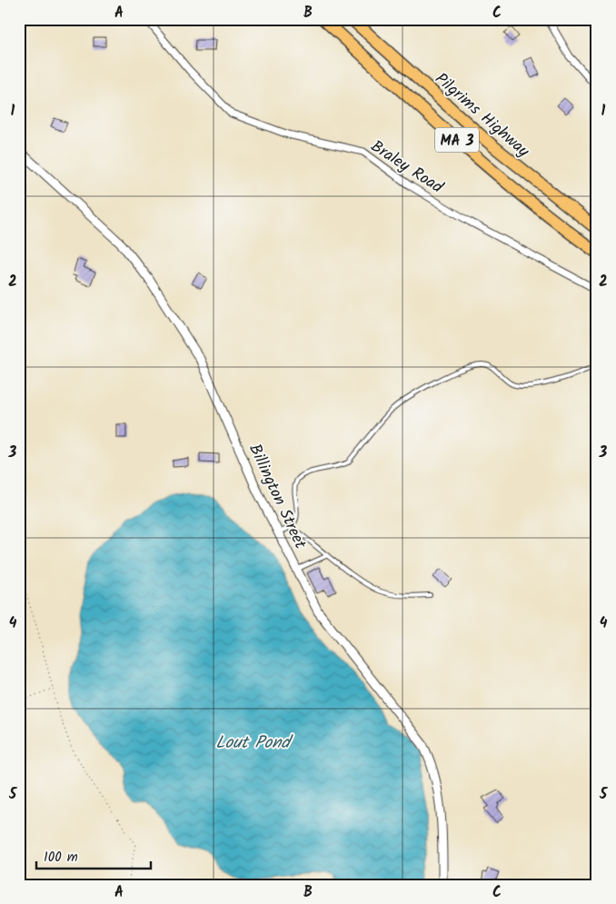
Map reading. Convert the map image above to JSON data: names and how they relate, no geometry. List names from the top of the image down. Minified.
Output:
{"streets":{"highway":["Pilgrims Highway","MA 3"],"street":["Braley Road","Billington Street"]},"water":["Lout Pond"],"scale_bar":"100 m","grid":{"columns":["A","B","C"],"rows":["1","2","3","4","5"]}}
